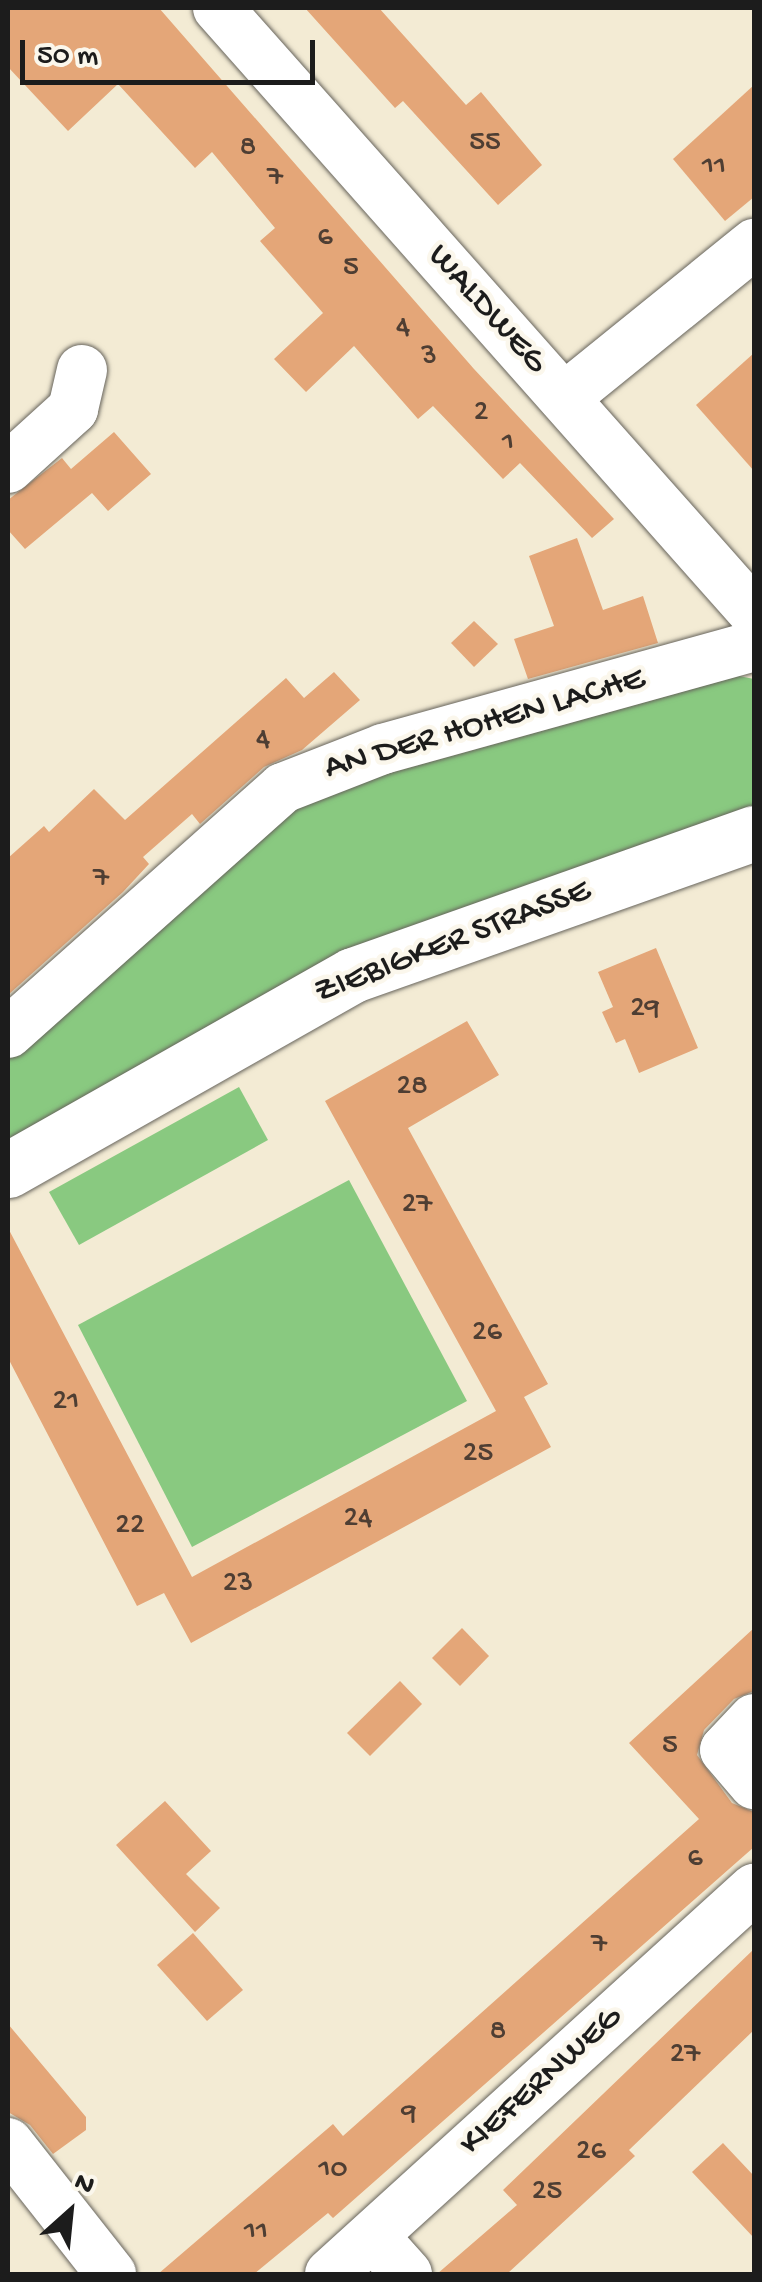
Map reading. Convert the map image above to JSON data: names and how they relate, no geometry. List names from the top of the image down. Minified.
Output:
{"streets":{"main road":["ZIEBIGKER STRASSE"],"street":["WALDWEG","AN DER HOHEN LACHE","KIEFERNWEG"]},"house_numbers":["55","8","11","7","6","5","4","3","2","1","4","7","29","28","27","26","21","25","24","22","23","5","6","7","8","27","9","26","10","25","11"],"scale_bar":"50 m","north":"top right"}
